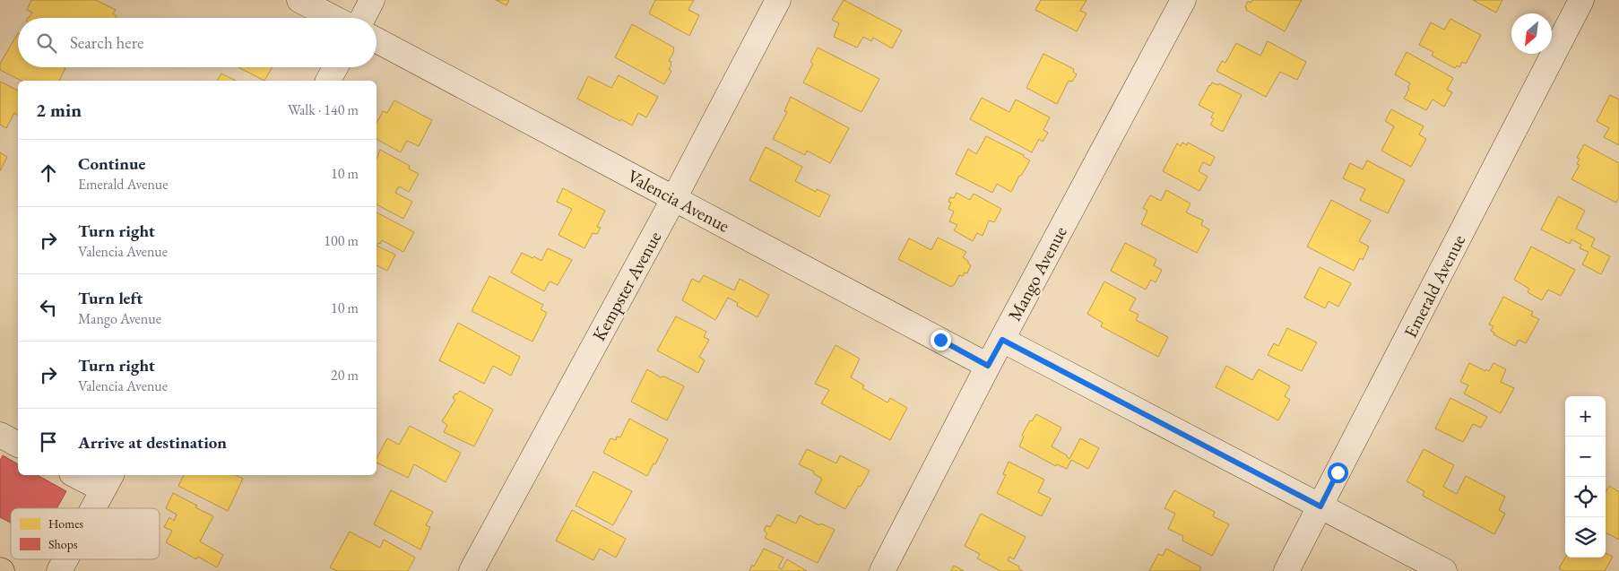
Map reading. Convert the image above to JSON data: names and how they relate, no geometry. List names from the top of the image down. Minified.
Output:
{"streets":{"street":["Valencia Avenue","Mango Avenue","Kempster Avenue","Emerald Avenue"]},"crossings":[["Valencia Avenue","Mango Avenue"],["Valencia Avenue","Kempster Avenue"]],"legend":["Homes","Shops"],"north":"bottom left","page":{"search":"Search here","heading":["2 min","Walk · 140 m"],"list":[["Continue","Emerald Avenue","10 m"],["Turn right","Valencia Avenue","100 m"],["Turn left","Mango Avenue","10 m"],["Turn right","Valencia Avenue","20 m"],"Arrive at destination"],"map_buttons":["+","−"]}}
